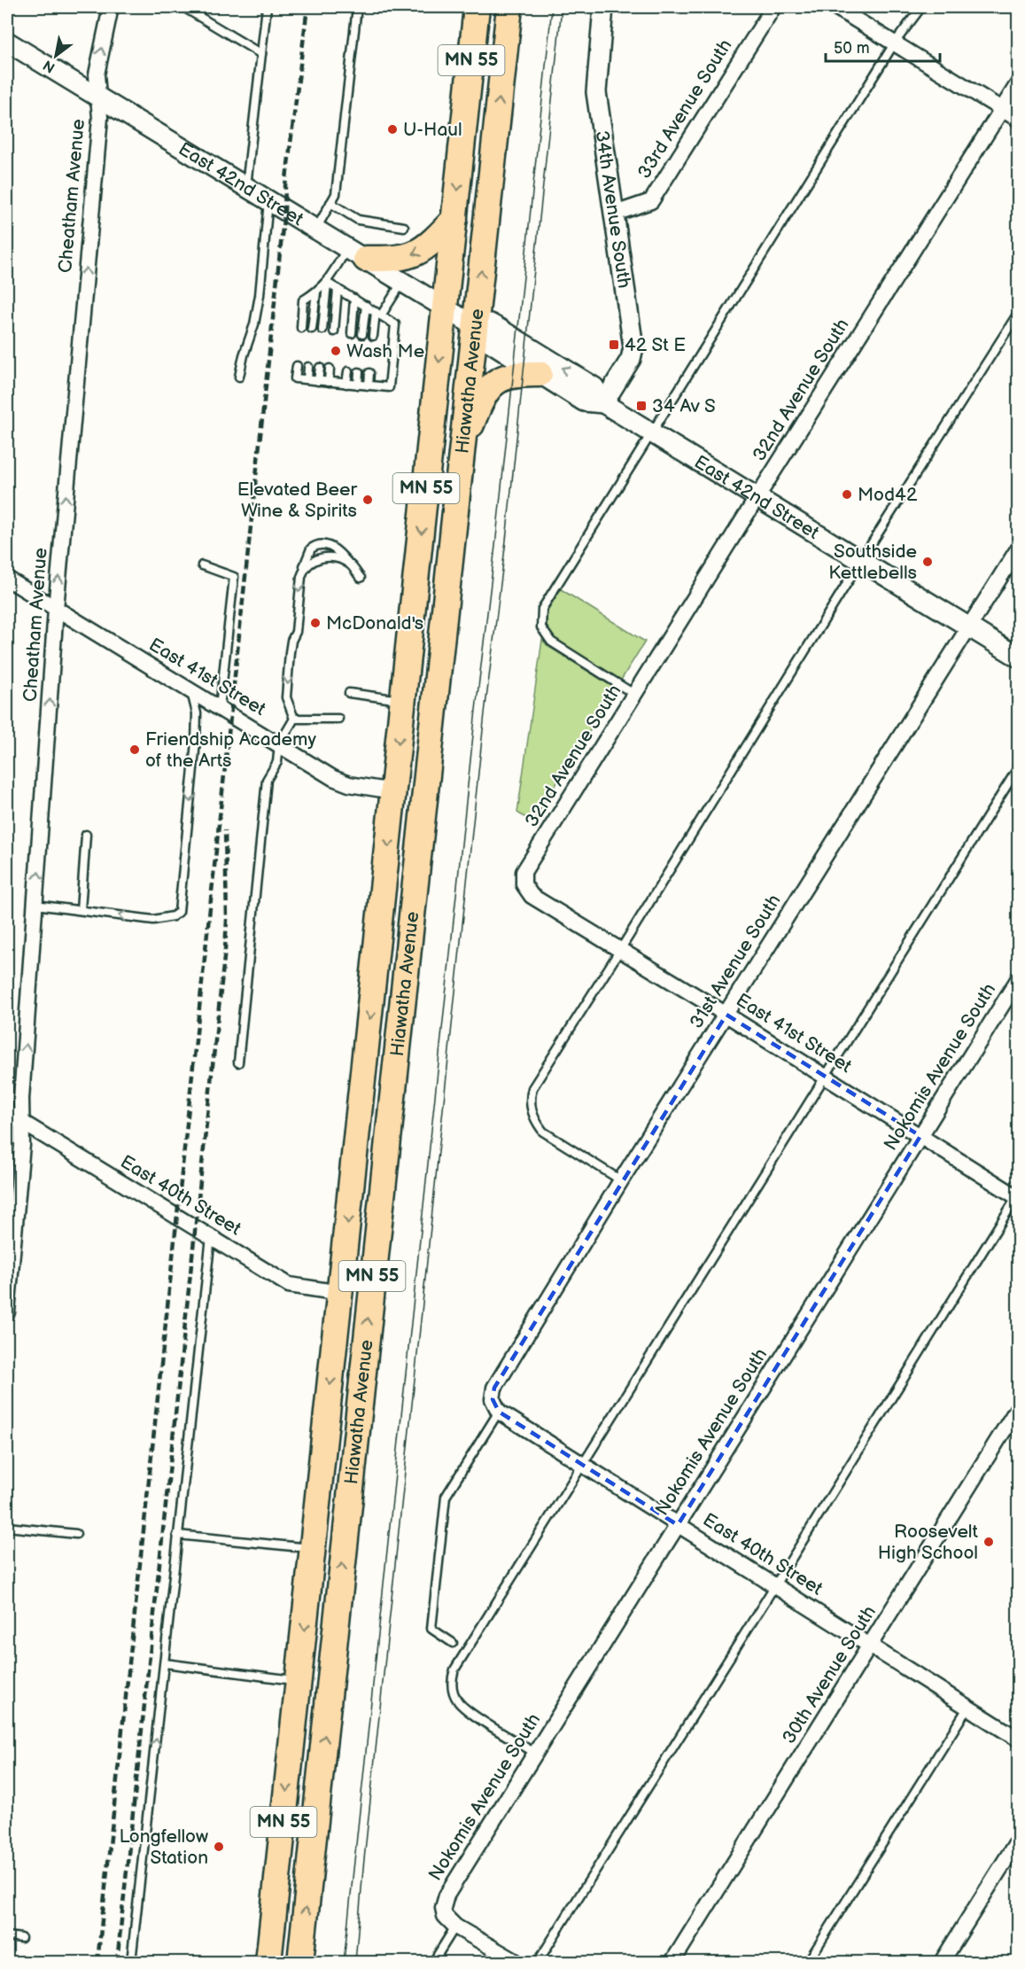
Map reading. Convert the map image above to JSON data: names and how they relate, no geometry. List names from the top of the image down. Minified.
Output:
{"streets":{"highway":["MN 55","Hiawatha Avenue"],"street":["33rd Avenue South","East 42nd Street","Cheatham Avenue","34th Avenue South","32nd Avenue South","East 41st Street","31st Avenue South","Nokomis Avenue South","East 40th Street","30th Avenue South"]},"crossings":[["33rd Avenue South","34th Avenue South"],["East 42nd Street","Cheatham Avenue"],["East 42nd Street","34th Avenue South"],["East 42nd Street","Hiawatha Avenue"],["East 42nd Street","32nd Avenue South"],["East 42nd Street","31st Avenue South"],["Cheatham Avenue","East 41st Street"],["Cheatham Avenue","East 40th Street"],["Hiawatha Avenue","East 41st Street"],["Hiawatha Avenue","East 40th Street"],["32nd Avenue South","East 41st Street"],["East 41st Street","31st Avenue South"],["East 41st Street","Nokomis Avenue South"],["31st Avenue South","East 40th Street"],["Nokomis Avenue South","East 40th Street"],["East 40th Street","30th Avenue South"]],"one_way":["Cheatham Avenue"],"places":{"other":["U-Haul","Wash Me","Mod42","Elevated Beer Wine & Spirits","Southside Kettlebells","McDonald's","Friendship Academy of the Arts","Roosevelt High School","Longfellow Station"],"transit":["42 St E","34 Av S"]},"scale_bar":"50 m","north":"bottom left"}
